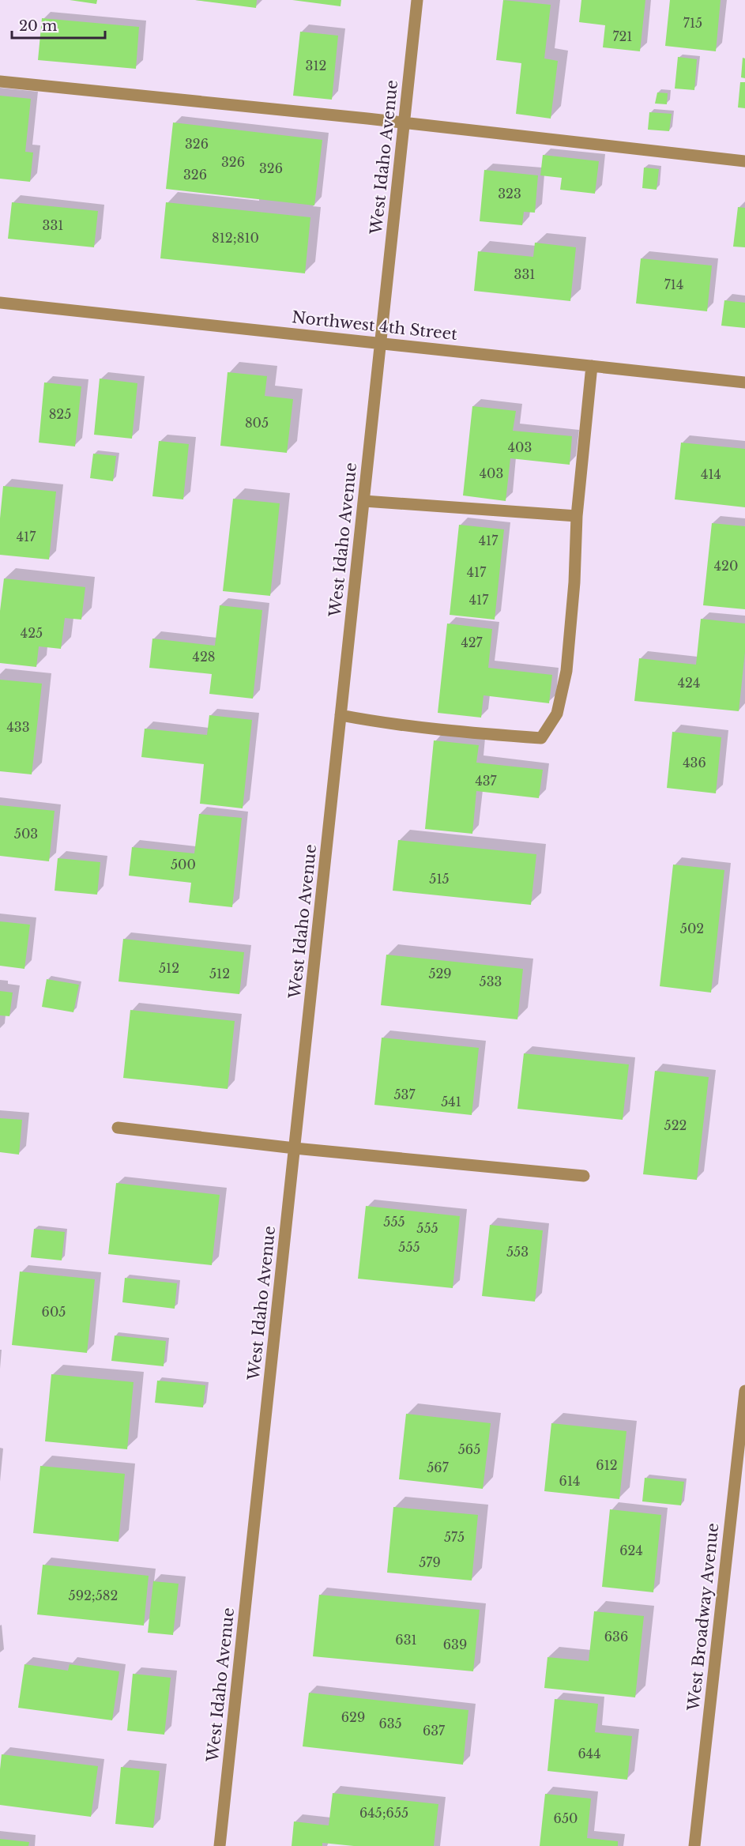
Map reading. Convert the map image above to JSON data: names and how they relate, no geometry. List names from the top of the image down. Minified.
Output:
{"streets":{"street":["West Idaho Avenue","Northwest 4th Street","West Broadway Avenue"]},"crossings":[["West Idaho Avenue","Northwest 4th Street"]],"house_numbers":["715","721","312","326","326","326","326","323","331","812;810","331","714","825","805","403","403","414","417","417","420","417","417","425","427","428","424","433","436","437","503","500","515","502","512","512","529","533","537","541","522","555","555","555","553","605","565","612","567","614","575","624","579","592;582","636","631","639","629","635","637","644","645;655","650"],"scale_bar":"20 m"}
